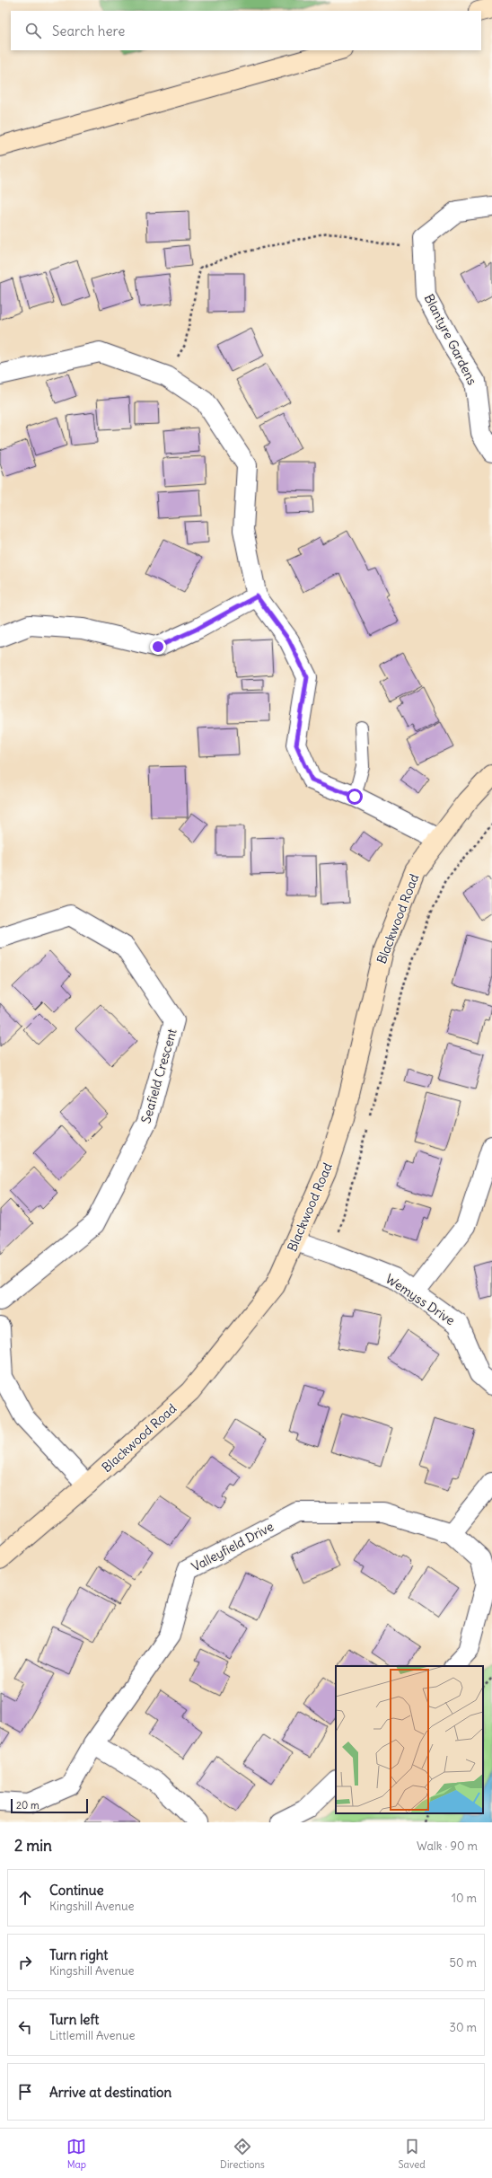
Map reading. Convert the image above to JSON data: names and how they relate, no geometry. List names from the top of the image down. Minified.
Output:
{"streets":{"street":["Blantyre Gardens","Blackwood Road","Seafield Crescent","Wemyss Drive","Valleyfield Drive"]},"crossings":[["Blackwood Road","Wemyss Drive"]],"scale_bar":"20 m","page":{"search":"Search here","scale":"20 m","heading":["2 min","Walk · 90 m"],"list":[["Continue","Kingshill Avenue","10 m"],["Turn right","Kingshill Avenue","50 m"],["Turn left","Littlemill Avenue","30 m"],"Arrive at destination"],"nav":["Map","Directions","Saved"]}}
